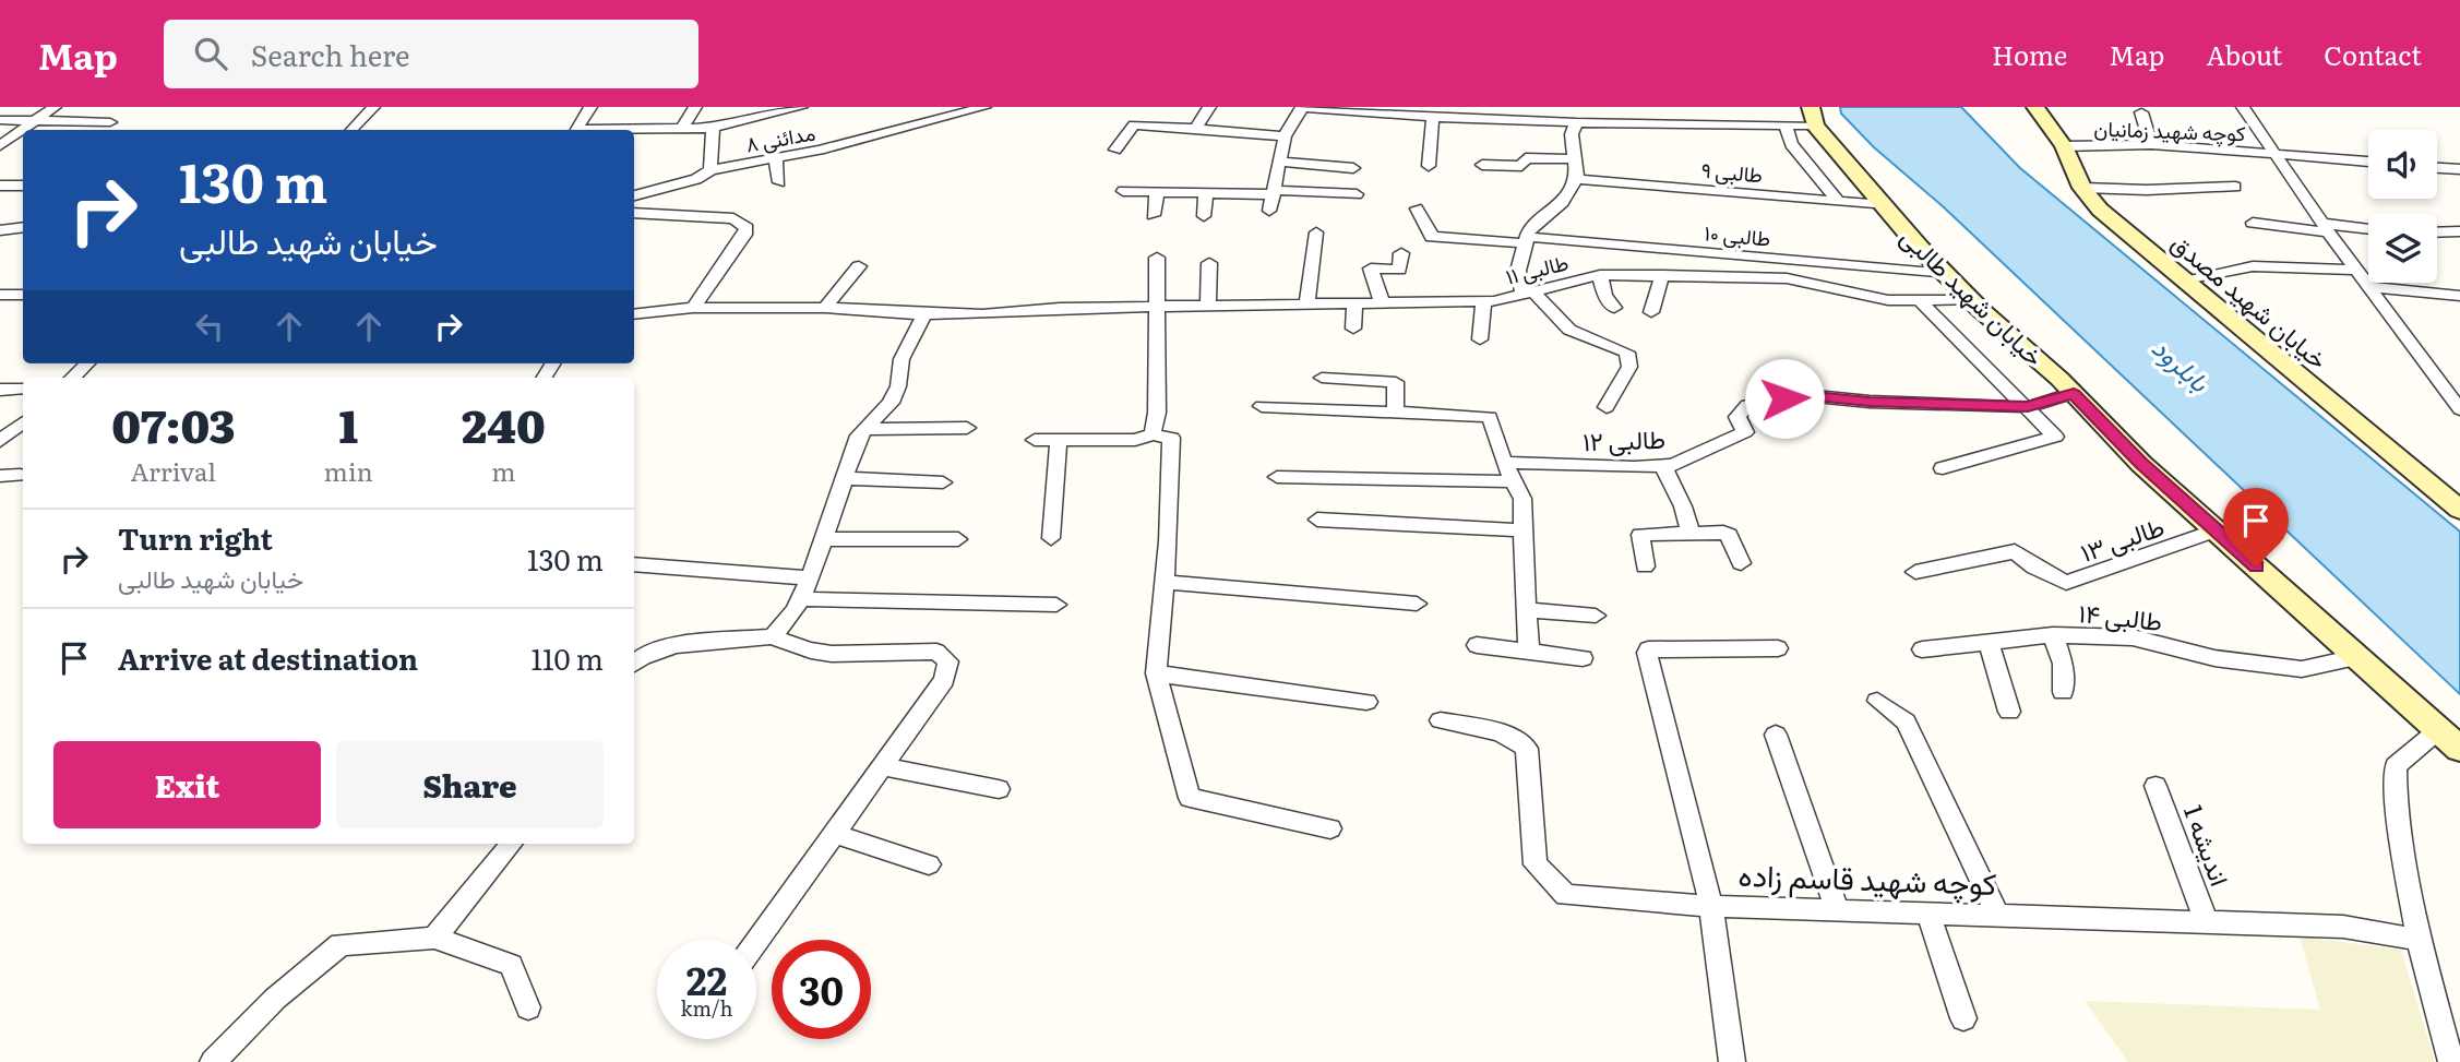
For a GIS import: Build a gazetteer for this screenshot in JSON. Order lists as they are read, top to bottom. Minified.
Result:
{"streets":{"street":["کوچه شهید زمانیان","مدائنی ۸","طالبی ۹","طالبی ۱۰","طالبی ۱۱","خیابان شهید طالبی","خیابان شهید مصدق","طالبی ۱۲","طالبی ۱۳","طالبی ۱۴","اندیشه 1","کوچه شهید قاسم زاده"]},"crossings":[["کوچه شهید زمانیان","خیابان شهید مصدق"],["طالبی ۹","خیابان شهید طالبی"],["طالبی ۱۰","خیابان شهید طالبی"],["طالبی ۱۱","خیابان شهید طالبی"],["خیابان شهید طالبی","طالبی ۱۲"],["خیابان شهید طالبی","طالبی ۱۳"],["خیابان شهید طالبی","طالبی ۱۴"],["اندیشه 1","کوچه شهید قاسم زاده"]],"water":["بابلرود"],"page":{"header":"Map","search":"Search here","nav":["Home","Map","About","Contact"],"turn":["130 m","خیابان شهید طالبی"],"eta":["07:03","Arrival","1","min","240","m"],"list":[{"name":"Turn right","note":"خیابان شهید طالبی","value":"130 m"},{"name":"Arrive at destination","value":"110 m"}],"buttons":["Exit","Share"],"speed":"22 km/h","limit":"30"}}
